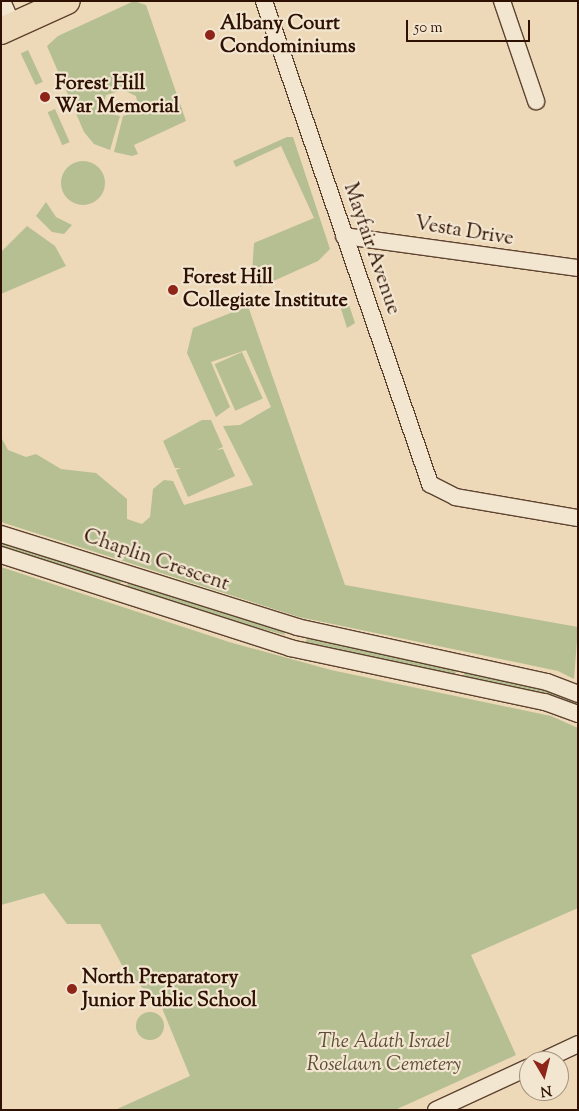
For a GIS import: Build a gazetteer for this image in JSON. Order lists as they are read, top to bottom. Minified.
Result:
{"streets":{"street":["Vesta Drive","Mayfair Avenue","Chaplin Crescent"]},"crossings":[["Vesta Drive","Mayfair Avenue"]],"parks":["The Adath Israel Roselawn Cemetery"],"places":["Albany Court Condominiums","Forest Hill War Memorial","Forest Hill Collegiate Institute","North Preparatory Junior Public School"],"scale_bar":"50 m","north":"bottom"}
